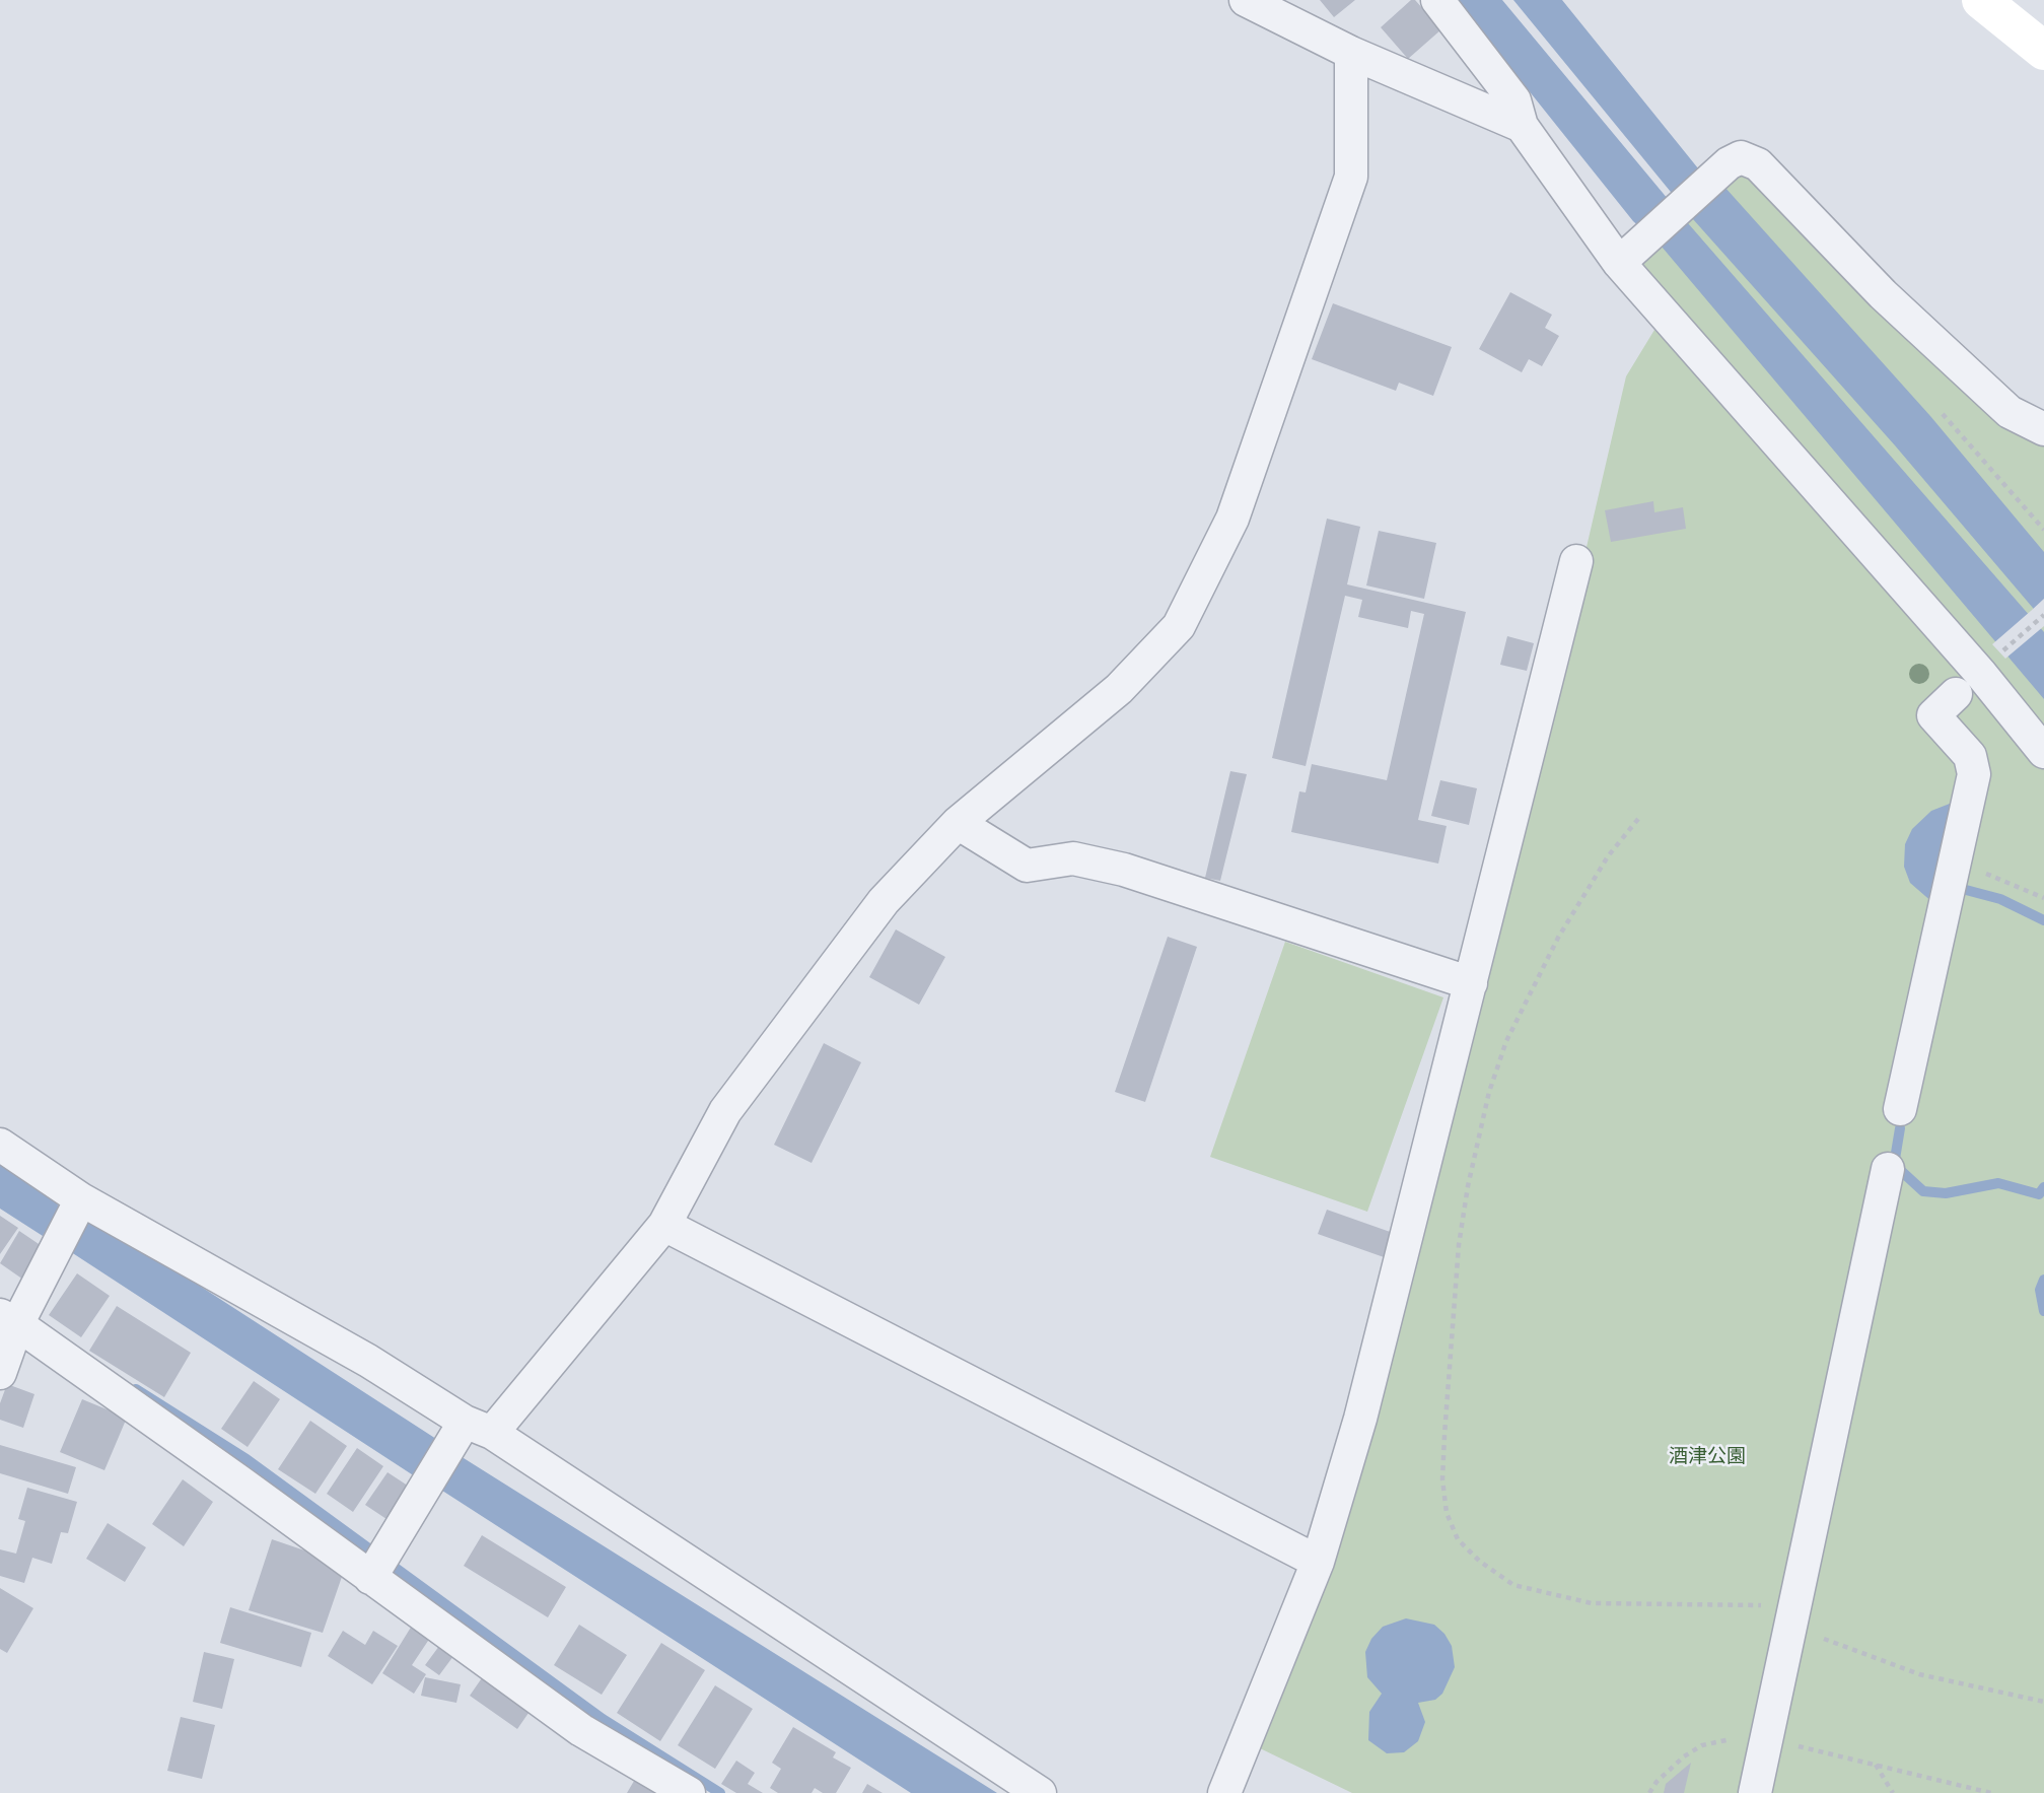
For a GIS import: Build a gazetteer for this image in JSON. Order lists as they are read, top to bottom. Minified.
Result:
{"parks":["酒津公園"]}
